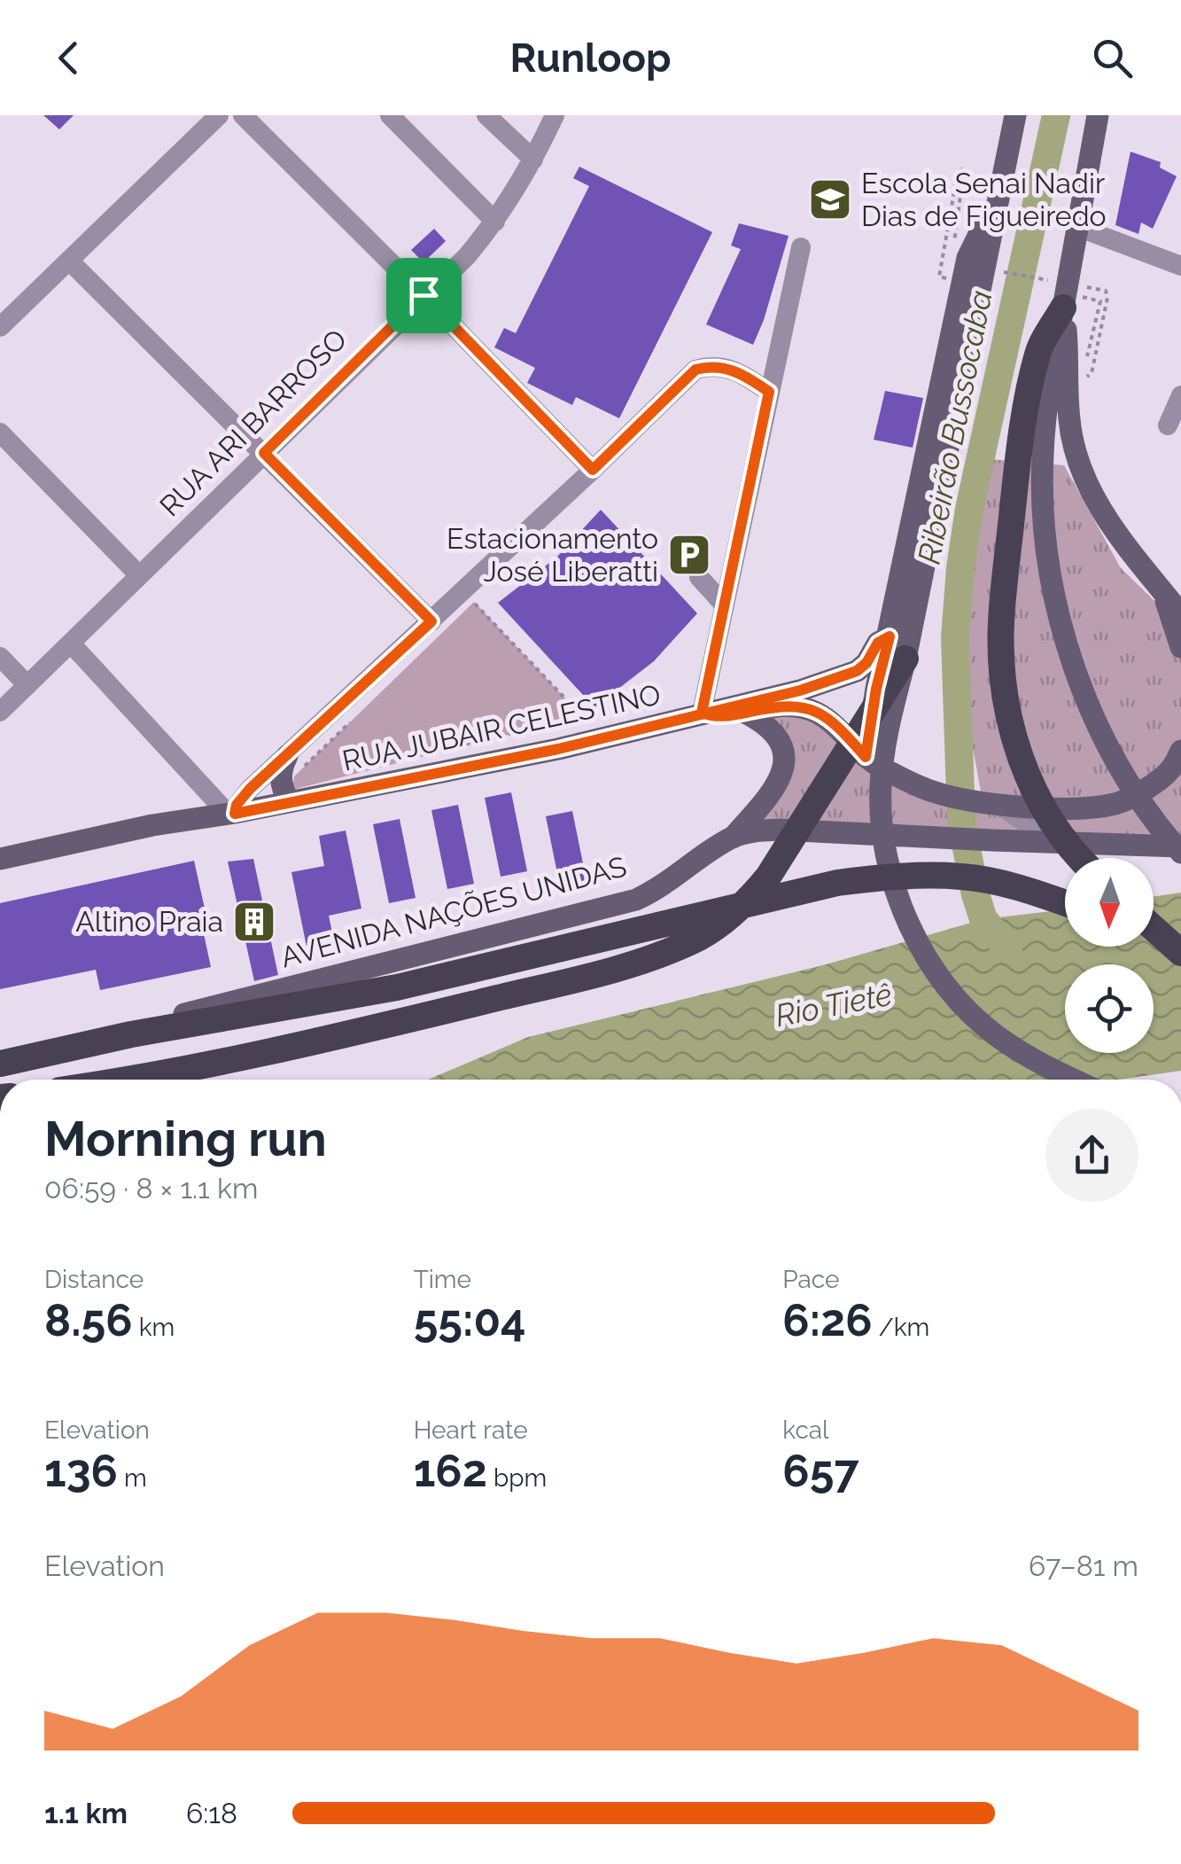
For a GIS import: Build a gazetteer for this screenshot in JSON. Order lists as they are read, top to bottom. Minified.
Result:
{"streets":{"highway":["AVENIDA NAÇÕES UNIDAS"],"main road":["RUA JUBAIR CELESTINO"],"street":["RUA ARI BARROSO"]},"water":["Ribeirão Bussocaba","Rio Tietê"],"places":{"school or university":["Escola Senai Nadir Dias de Figueiredo"],"parking":["Estacionamento José Liberatti"],"building":["Altino Praia"]},"north":"bottom","page":{"header":"Runloop","heading":["Morning run","06:59 · 8 × 1.1 km"],"stats":[["Distance","8.56 km"],["Time","55:04"],["Pace","6:26 /km"],["Elevation","136 m"],["Heart rate","162 bpm"],["kcal","657"]],"chart":["Elevation","67–81 m"],"list":[{"name":"1.1 km","note":"6:18"}]}}
